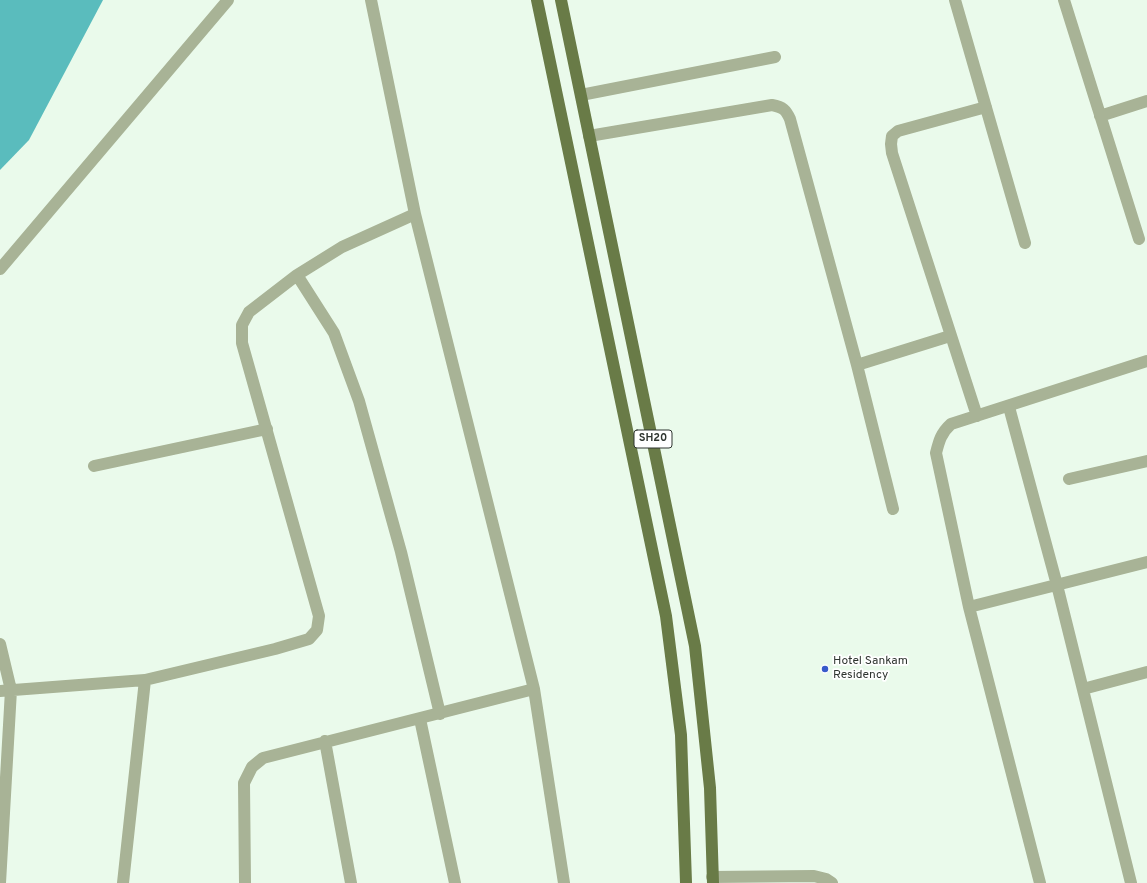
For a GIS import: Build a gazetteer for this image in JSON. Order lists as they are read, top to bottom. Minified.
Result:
{"streets":{"main road":["SH20"]},"places":["Hotel Sankam Residency"]}
